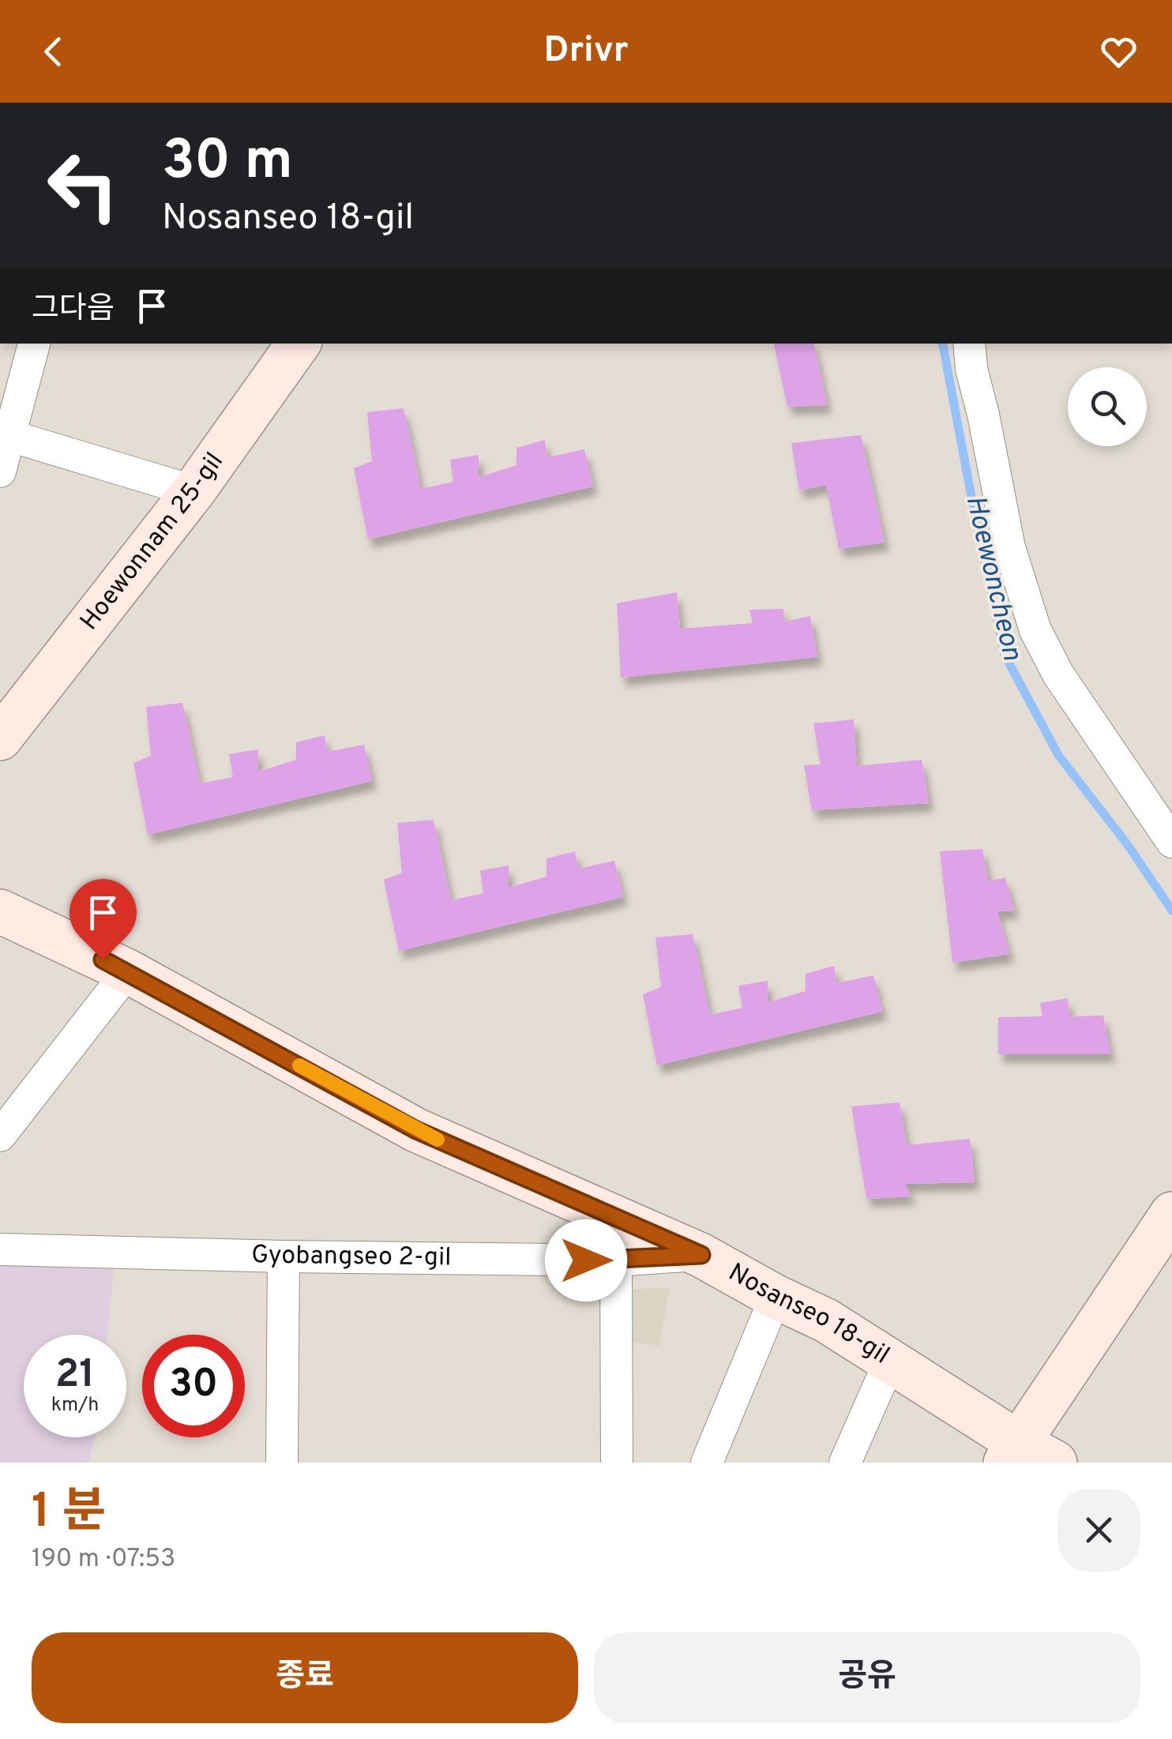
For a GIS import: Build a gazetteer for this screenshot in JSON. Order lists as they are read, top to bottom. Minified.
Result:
{"streets":{"main road":["Hoewonnam 25-gil","Nosanseo 18-gil"],"street":["Gyobangseo 2-gil"]},"crossings":[["Gyobangseo 2-gil","Nosanseo 18-gil"]],"water":["Hoewoncheon"],"page":{"header":"Drivr","turn":["30 m","Nosanseo 18-gil"],"then":"그다음","speed":"21 km/h","limit":"30","heading":["1 분","190 m · 07:53"],"buttons":["종료","공유"]}}
